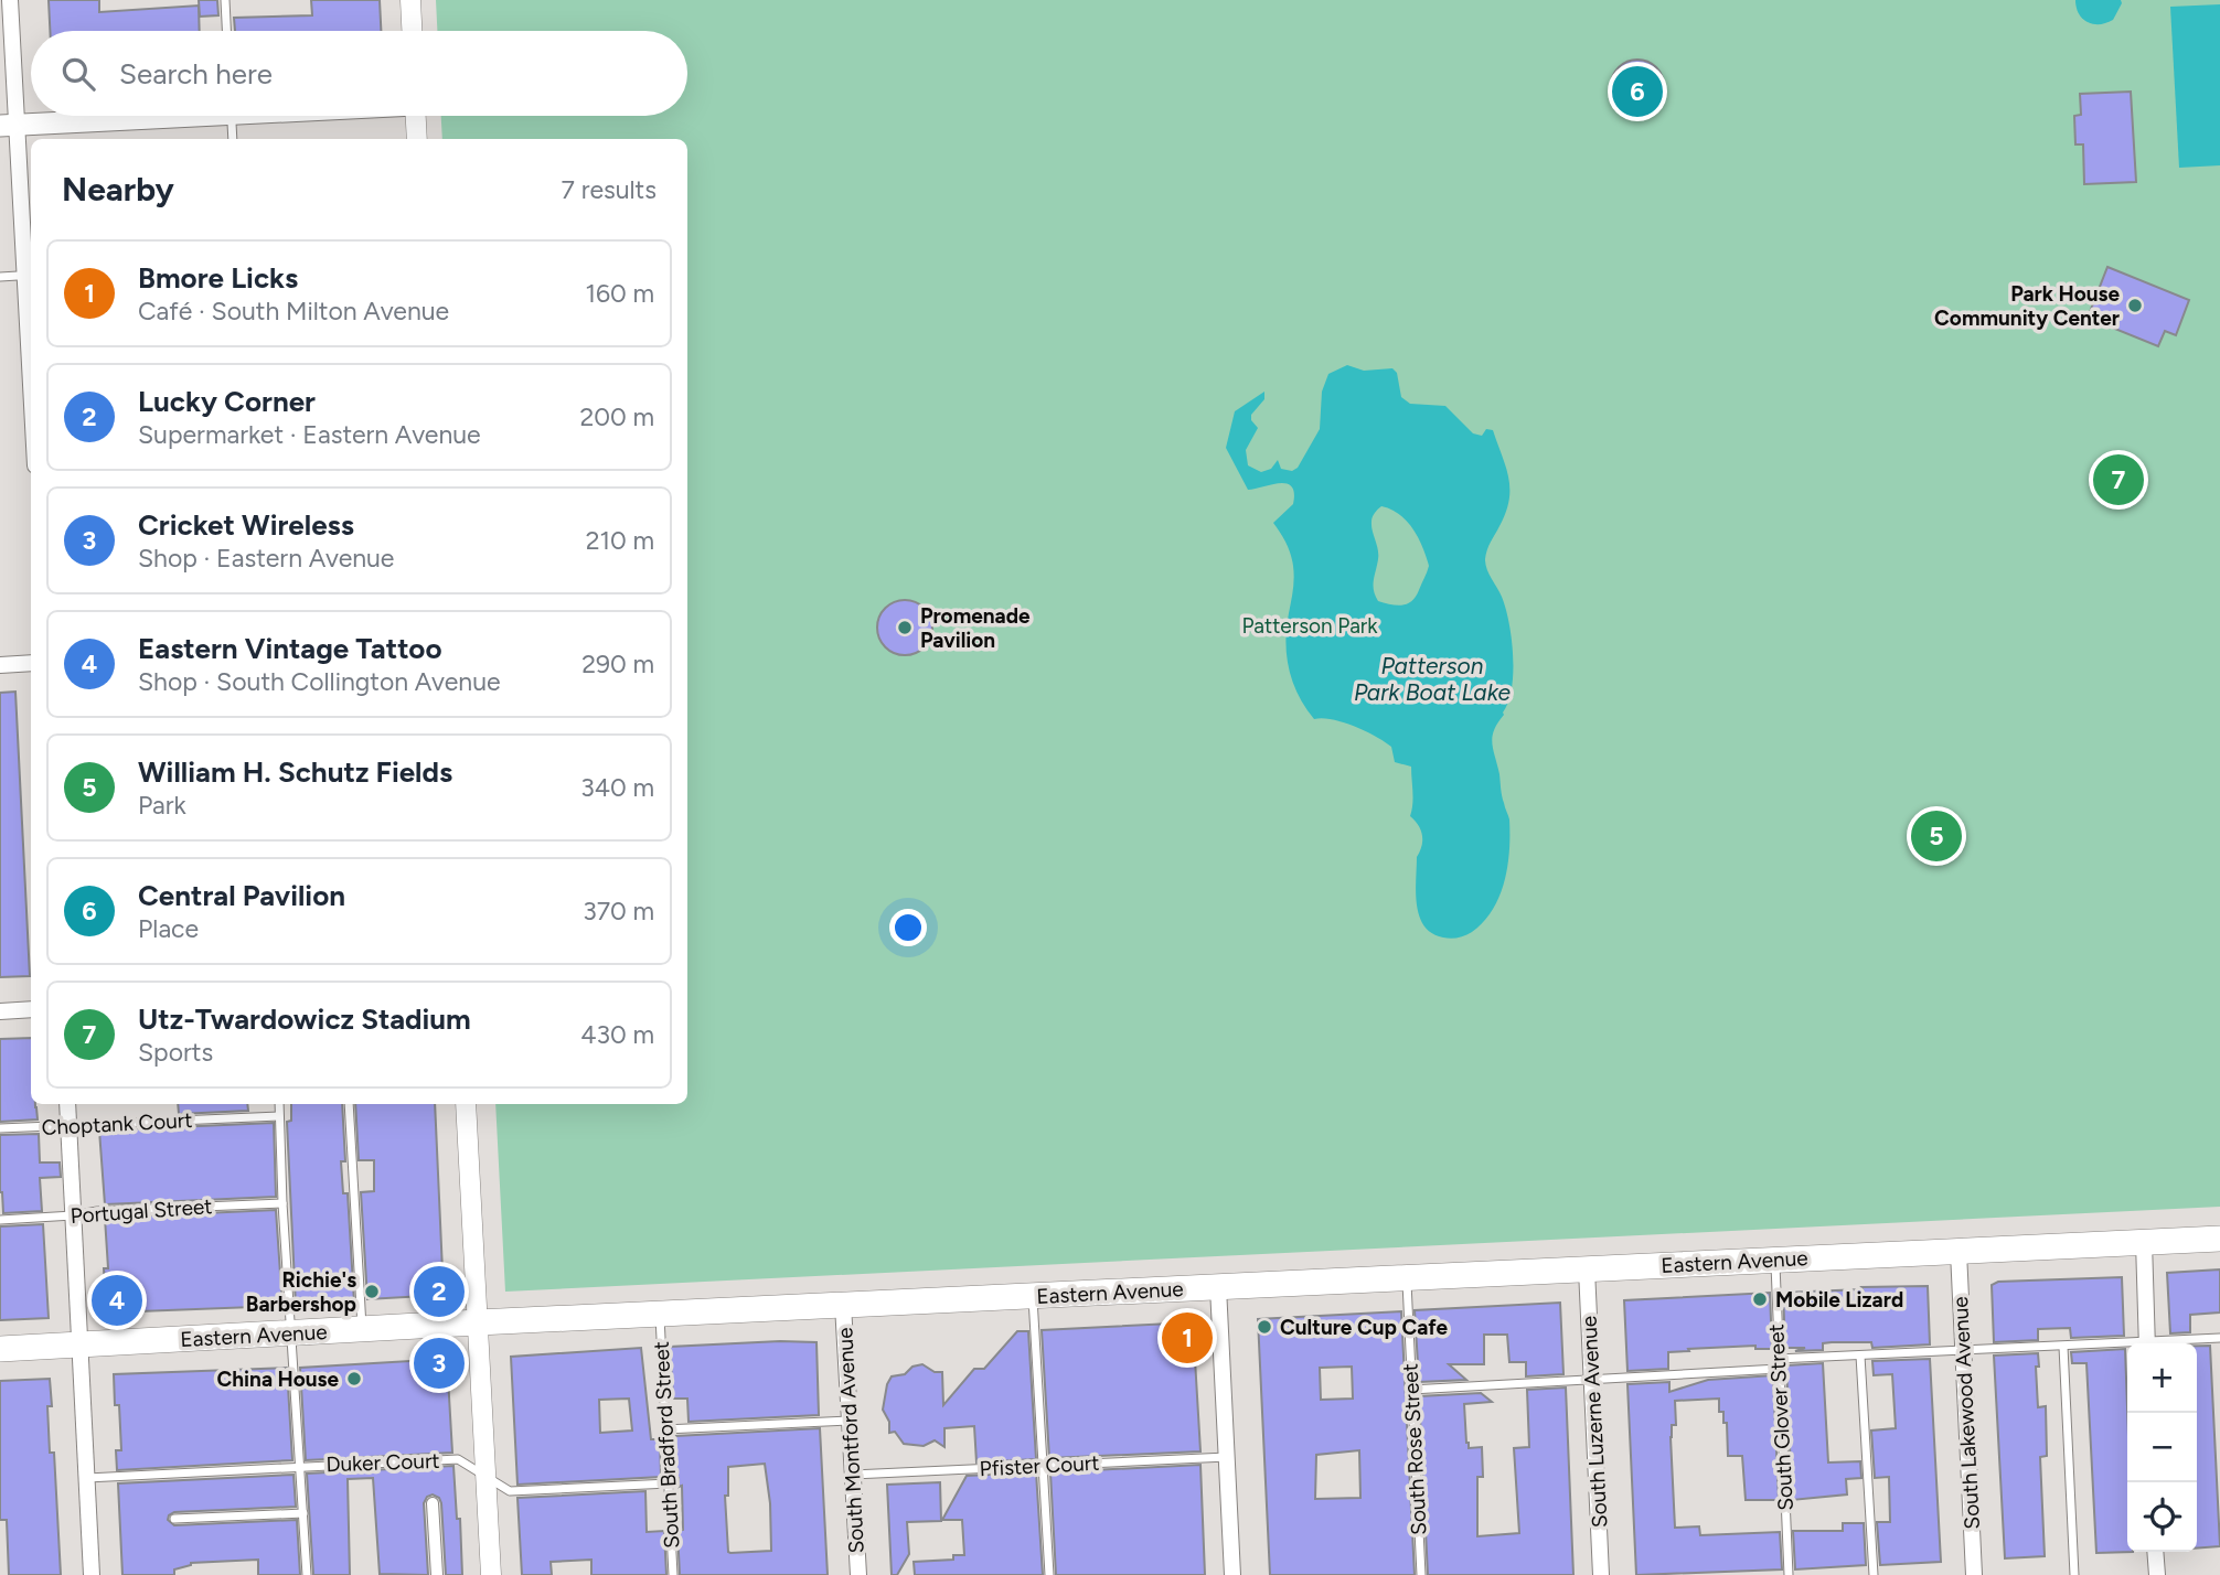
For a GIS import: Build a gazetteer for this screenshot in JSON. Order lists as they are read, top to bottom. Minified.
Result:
{"streets":{"main road":["Eastern Avenue"],"street":["South Lakewood Avenue","South Luzerne Avenue","South Montford Avenue"],"lane":["Choptank Court","Portugal Street","South Glover Street","South Bradford Street","South Rose Street","Duker Court","Pfister Court"]},"crossings":[["Eastern Avenue","South Lakewood Avenue"],["Eastern Avenue","South Glover Street"],["Eastern Avenue","South Luzerne Avenue"],["Eastern Avenue","South Montford Avenue"],["Eastern Avenue","South Bradford Street"],["Eastern Avenue","South Rose Street"],["South Montford Avenue","Pfister Court"],["South Bradford Street","Duker Court"]],"water":["Patterson Park Boat Lake"],"parks":["Patterson Park"],"places":["Park House Community Center","Promenade Pavilion","Richie's Barbershop","Mobile Lizard","Culture Cup Cafe","China House"],"page":{"search":"Search here","pins":["6","7","5","2","4","1","3"],"heading":["Nearby","7 results"],"list":[{"mark":"1","name":"Bmore Licks","note":"Café · South Milton Avenue","value":"160 m"},{"mark":"2","name":"Lucky Corner","note":"Supermarket · Eastern Avenue","value":"200 m"},{"mark":"3","name":"Cricket Wireless","note":"Shop · Eastern Avenue","value":"210 m"},{"mark":"4","name":"Eastern Vintage Tattoo","note":"Shop · South Collington Avenue","value":"290 m"},{"mark":"5","name":"William H. Schutz Fields","note":"Park","value":"340 m"},{"mark":"6","name":"Central Pavilion","note":"Place","value":"370 m"},{"mark":"7","name":"Utz-Twardowicz Stadium","note":"Sports","value":"430 m"}],"map_buttons":["+","−"]}}
